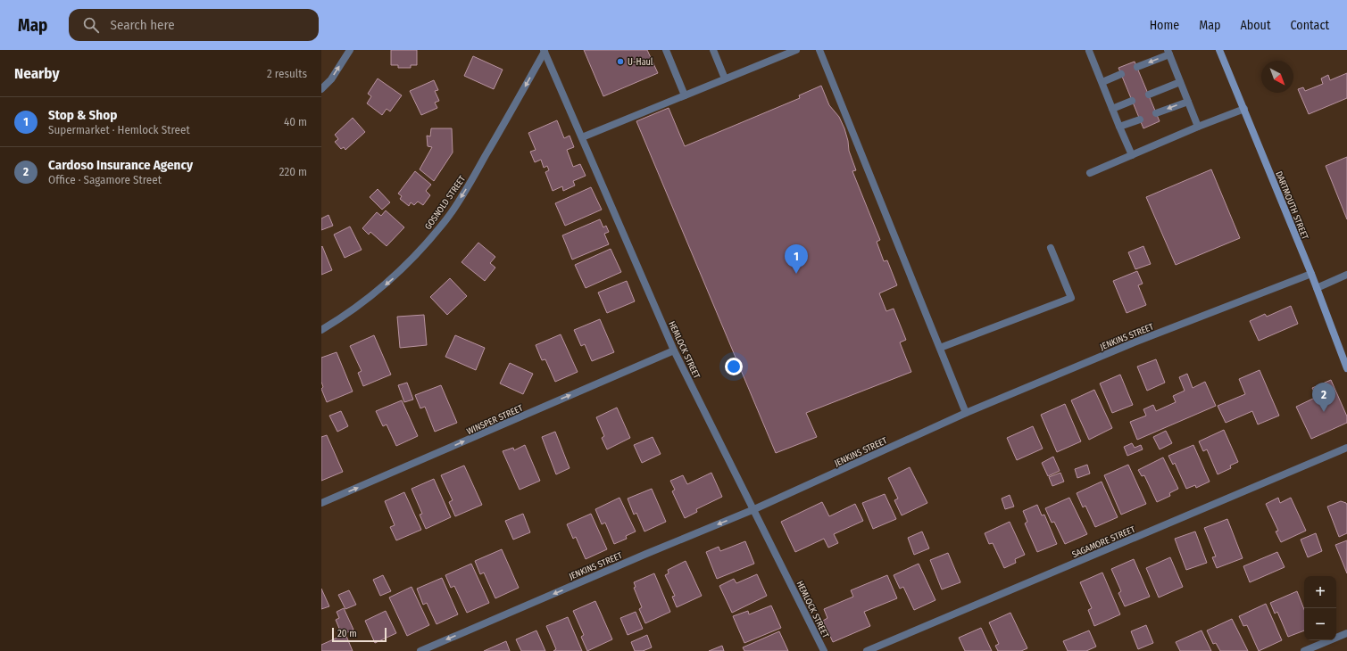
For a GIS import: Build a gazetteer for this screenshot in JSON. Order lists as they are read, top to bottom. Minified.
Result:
{"streets":{"main road":["DARTMOUTH STREET"],"street":["GOSNOLD STREET","JENKINS STREET","HEMLOCK STREET","WINSPER STREET","SAGAMORE STREET"]},"crossings":[["GOSNOLD STREET","HEMLOCK STREET"],["DARTMOUTH STREET","JENKINS STREET"],["JENKINS STREET","HEMLOCK STREET"],["HEMLOCK STREET","WINSPER STREET"]],"one_way":["GOSNOLD STREET","JENKINS STREET","WINSPER STREET"],"places":["U-Haul"],"scale_bar":"20 m","north":"bottom right","page":{"header":"Map","search":"Search here","nav":["Home","Map","About","Contact"],"heading":["Nearby","2 results"],"list":[{"mark":"1","name":"Stop & Shop","note":"Supermarket · Hemlock Street","value":"40 m"},{"mark":"2","name":"Cardoso Insurance Agency","note":"Office · Sagamore Street","value":"220 m"}],"pins":["1","2"],"map_buttons":["+","−"],"scale":"20 m"}}
